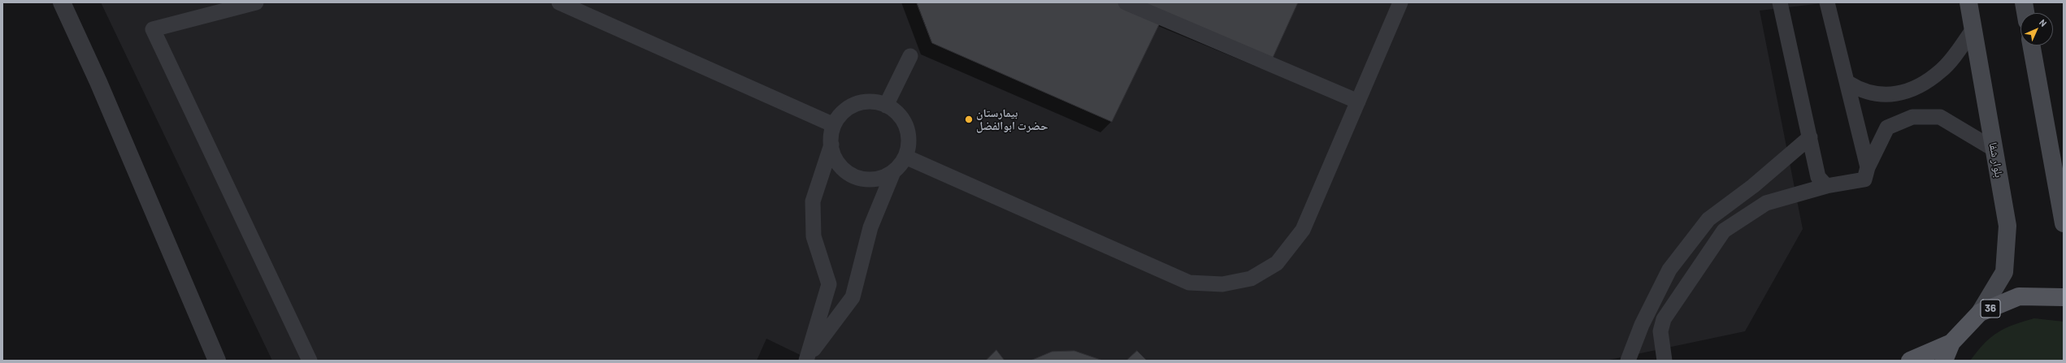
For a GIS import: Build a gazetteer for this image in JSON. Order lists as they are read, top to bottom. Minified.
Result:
{"streets":{"main road":["بلوار شفا","36"]},"crossings":[["بلوار شفا","36"]],"places":["بیمارستان حضرت ابوالفضل"],"north":"top right"}
